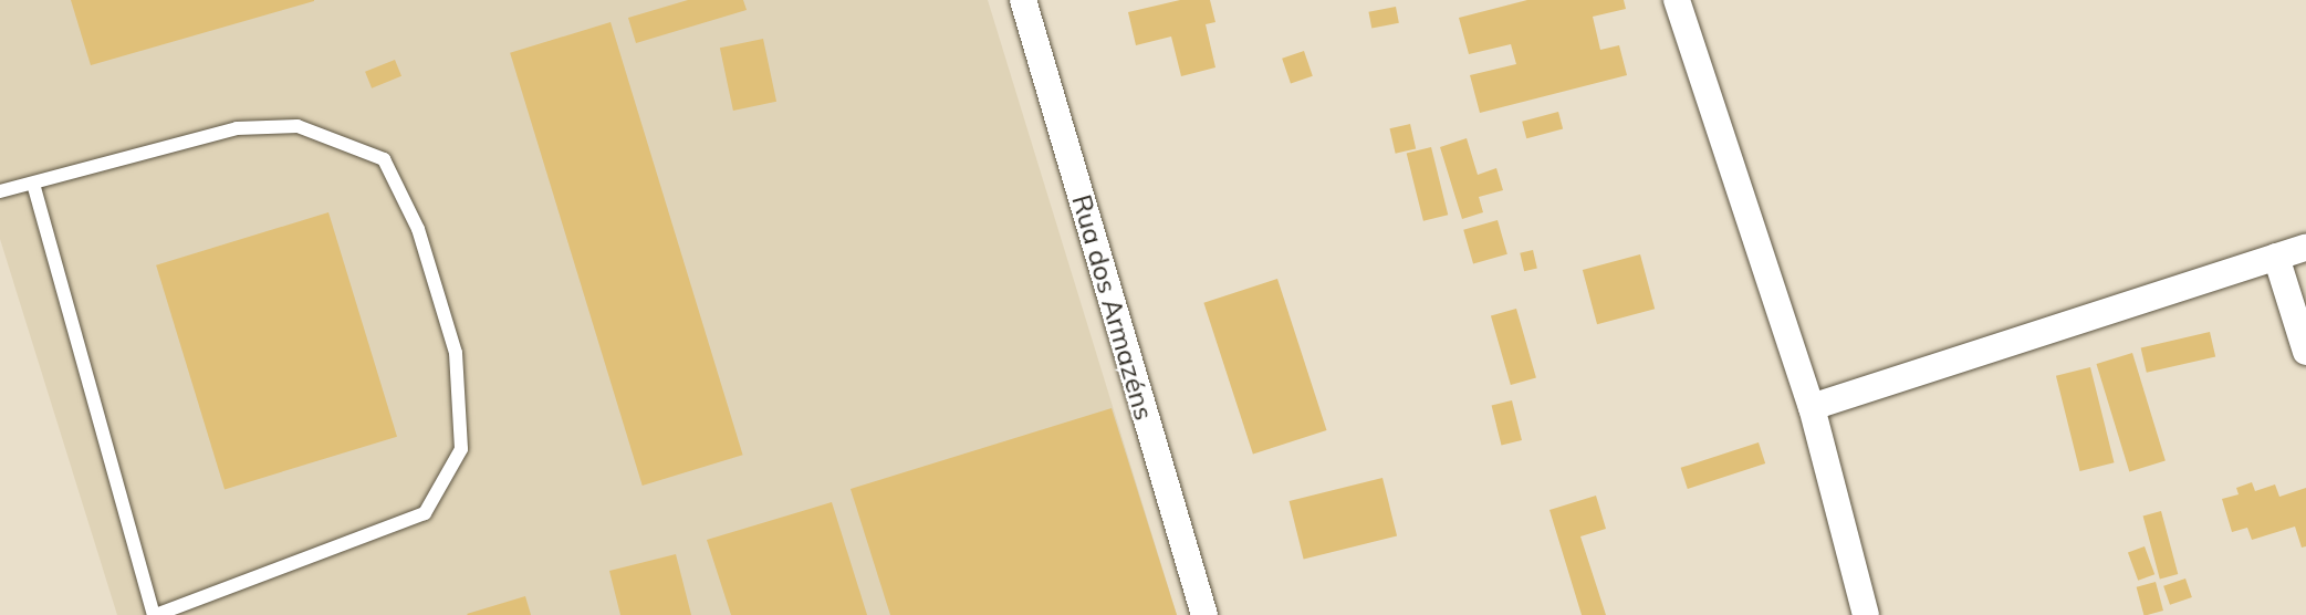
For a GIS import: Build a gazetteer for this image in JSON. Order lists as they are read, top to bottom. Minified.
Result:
{"streets":{"street":["Rua dos Armazéns"]}}
